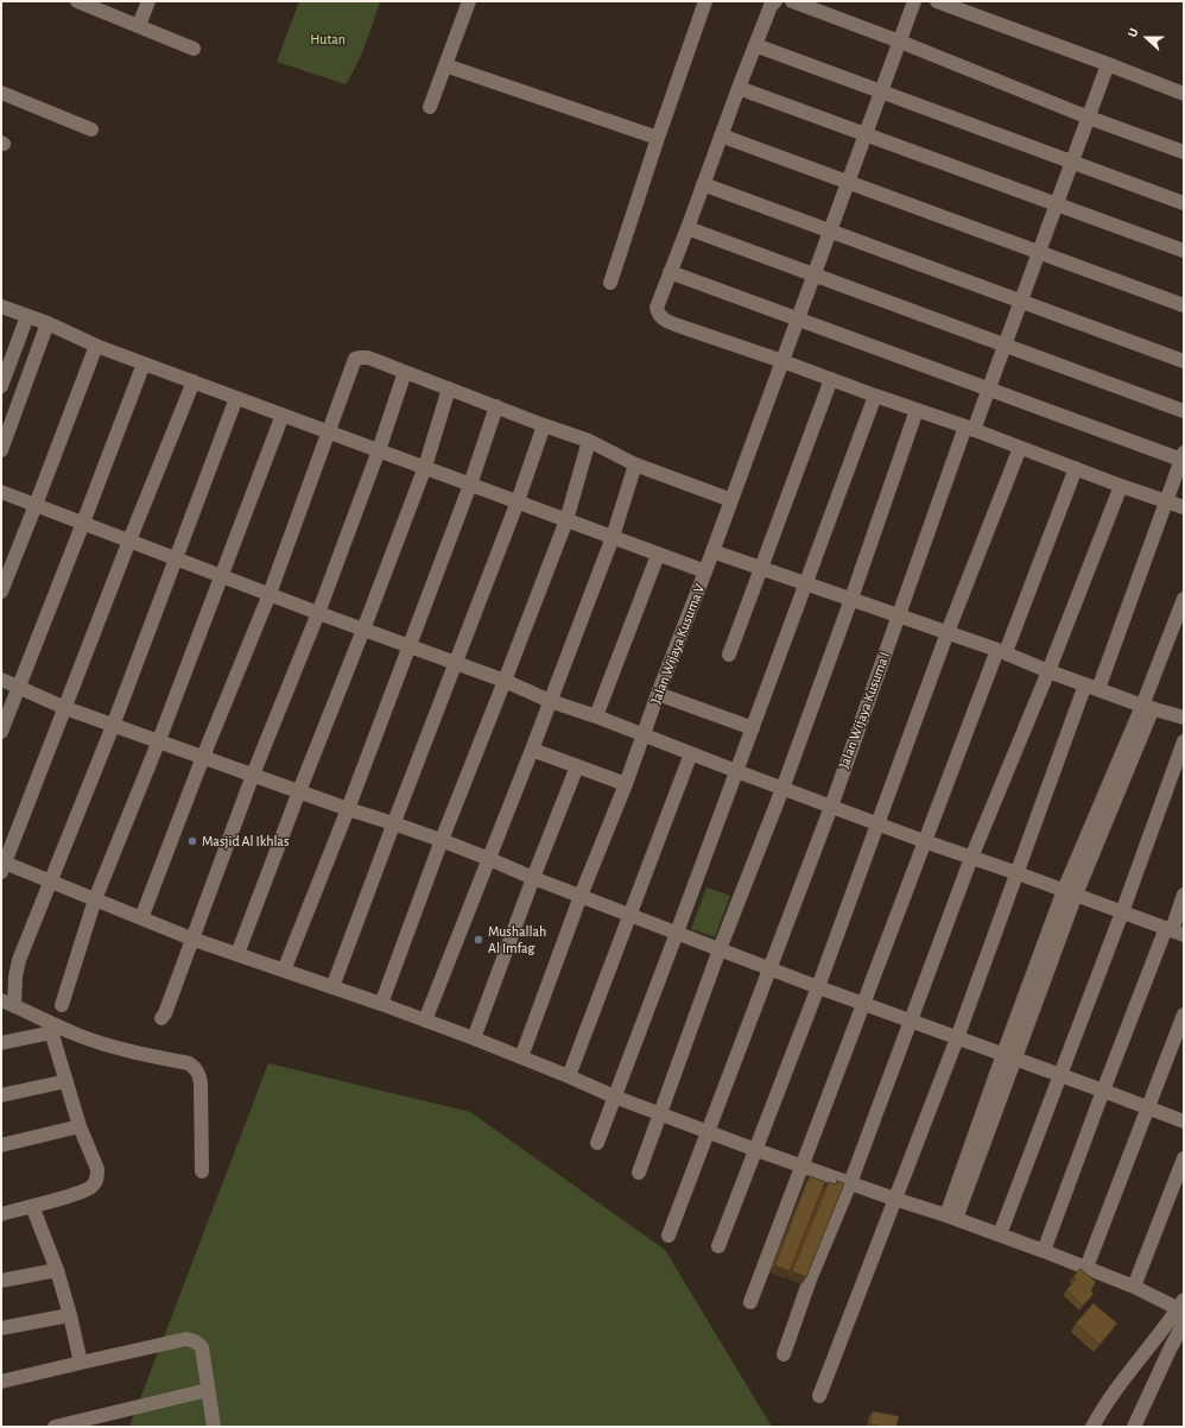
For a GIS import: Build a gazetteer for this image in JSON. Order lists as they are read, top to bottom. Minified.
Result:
{"streets":{"street":["Jalan Wijaya Kusuma V","Jalan Wijaya Kusuma I"]},"parks":["Hutan"],"places":["Masjid Al Ikhlas","Mushallah Al Imfag"],"north":"left"}
